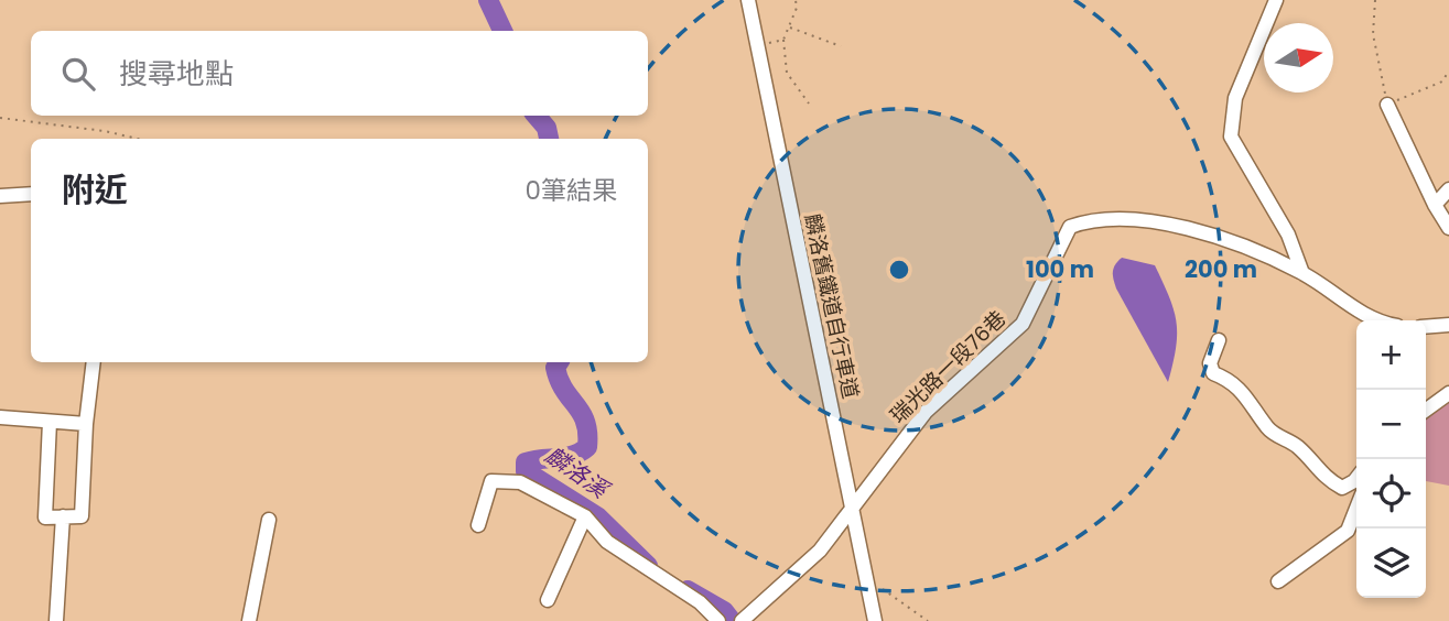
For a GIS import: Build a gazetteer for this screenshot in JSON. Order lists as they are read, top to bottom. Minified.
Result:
{"streets":{"street":["麟洛舊鐵道自行車道","瑞光路一段76巷"]},"crossings":[["麟洛舊鐵道自行車道","瑞光路一段76巷"]],"water":["麟洛溪"],"north":"right","page":{"search":"搜尋地點","heading":["附近","0筆結果"],"map_buttons":["+","−"]},"rings":["100 m","200 m"]}
